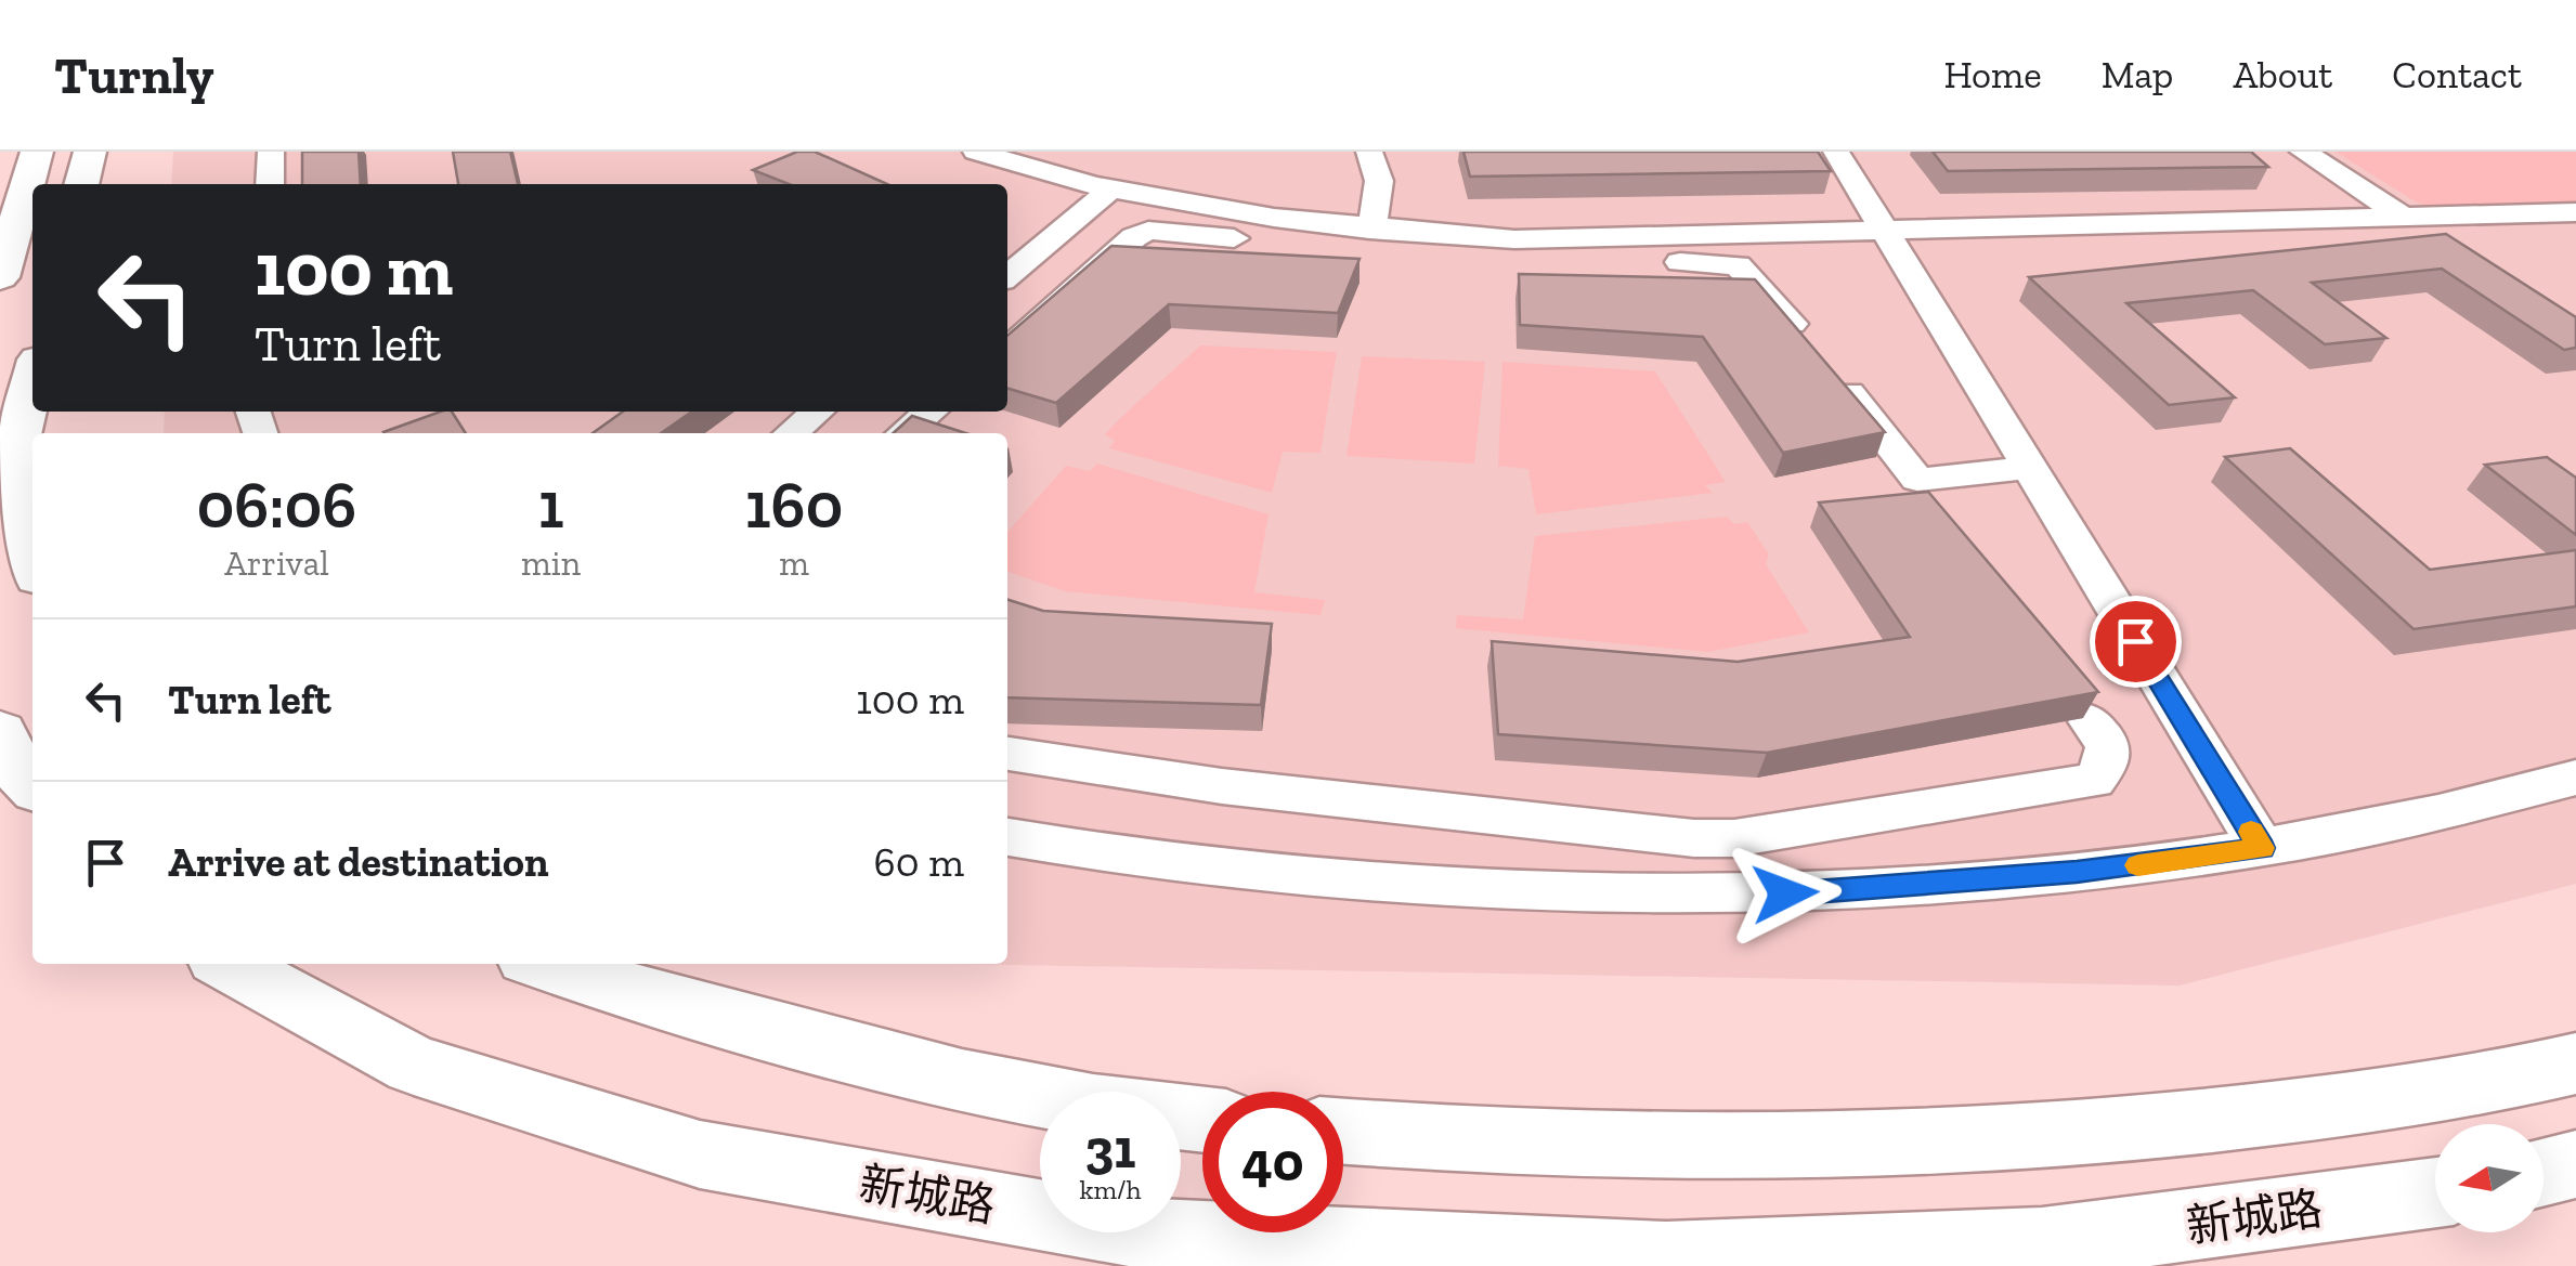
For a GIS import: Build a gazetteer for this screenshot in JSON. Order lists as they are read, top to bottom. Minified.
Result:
{"streets":{"main road":["新城路"]},"north":"left","page":{"header":"Turnly","nav":["Home","Map","About","Contact"],"turn":["100 m","Turn left"],"eta":["06:06","Arrival","1","min","160","m"],"list":[{"name":"Turn left","value":"100 m"},{"name":"Arrive at destination","value":"60 m"}],"speed":"31 km/h","limit":"40"}}
